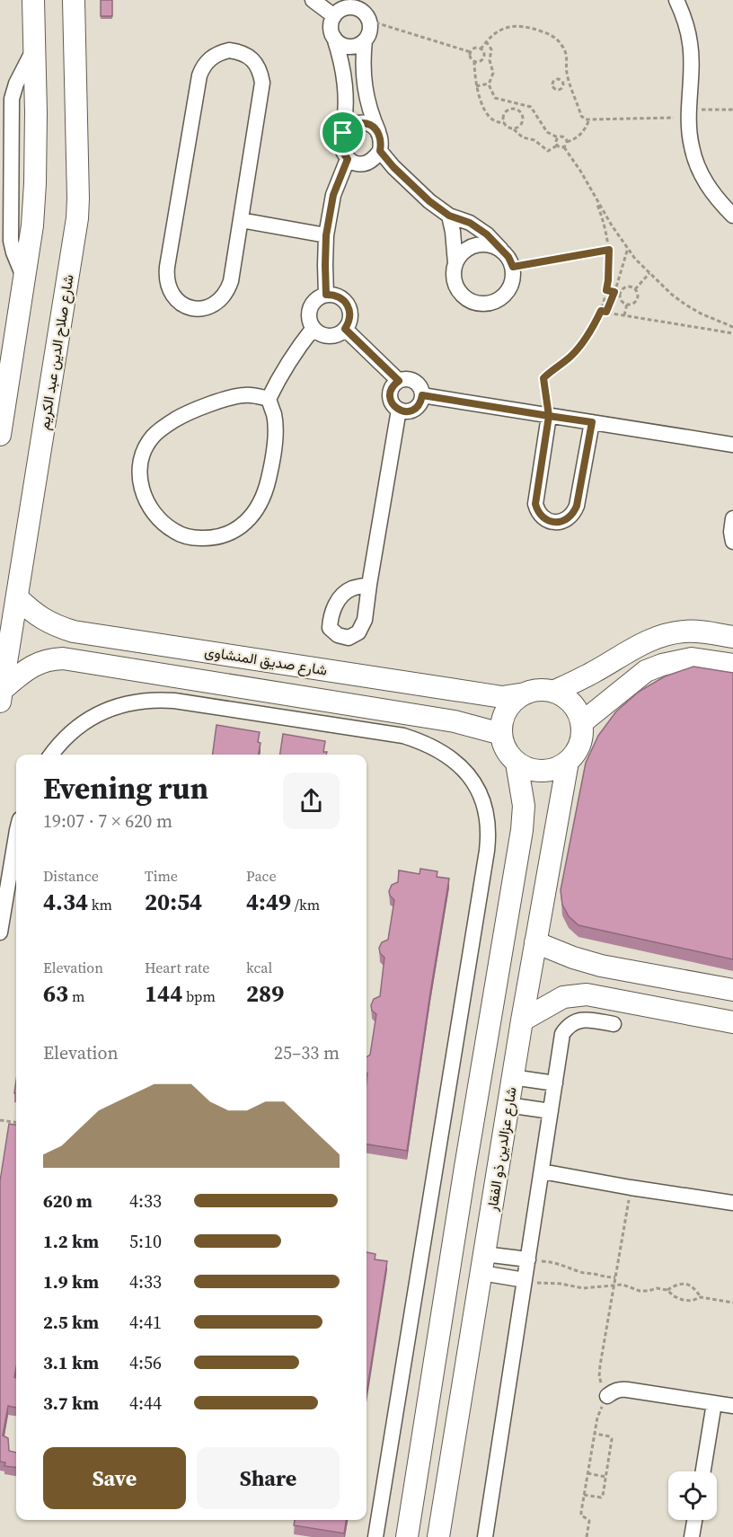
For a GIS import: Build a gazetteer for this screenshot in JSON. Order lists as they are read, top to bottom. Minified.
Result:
{"streets":{"street":["شارع صلاح الدين عبد الكريم","شارع صديق المنشاوى","شارع عزالدين ذو الفقار"]},"crossings":[["شارع صلاح الدين عبد الكريم","شارع صديق المنشاوى"],["شارع صديق المنشاوى","شارع عزالدين ذو الفقار"]],"page":{"heading":["Evening run","19:07 · 7 × 620 m"],"stats":[["Distance","4.34 km"],["Time","20:54"],["Pace","4:49 /km"],["Elevation","63 m"],["Heart rate","144 bpm"],["kcal","289"]],"chart":["Elevation","25–33 m"],"list":[{"name":"620 m","note":"4:33"},{"name":"1.2 km","note":"5:10"},{"name":"1.9 km","note":"4:33"},{"name":"2.5 km","note":"4:41"},{"name":"3.1 km","note":"4:56"},{"name":"3.7 km","note":"4:44"}],"buttons":["Save","Share"]}}
